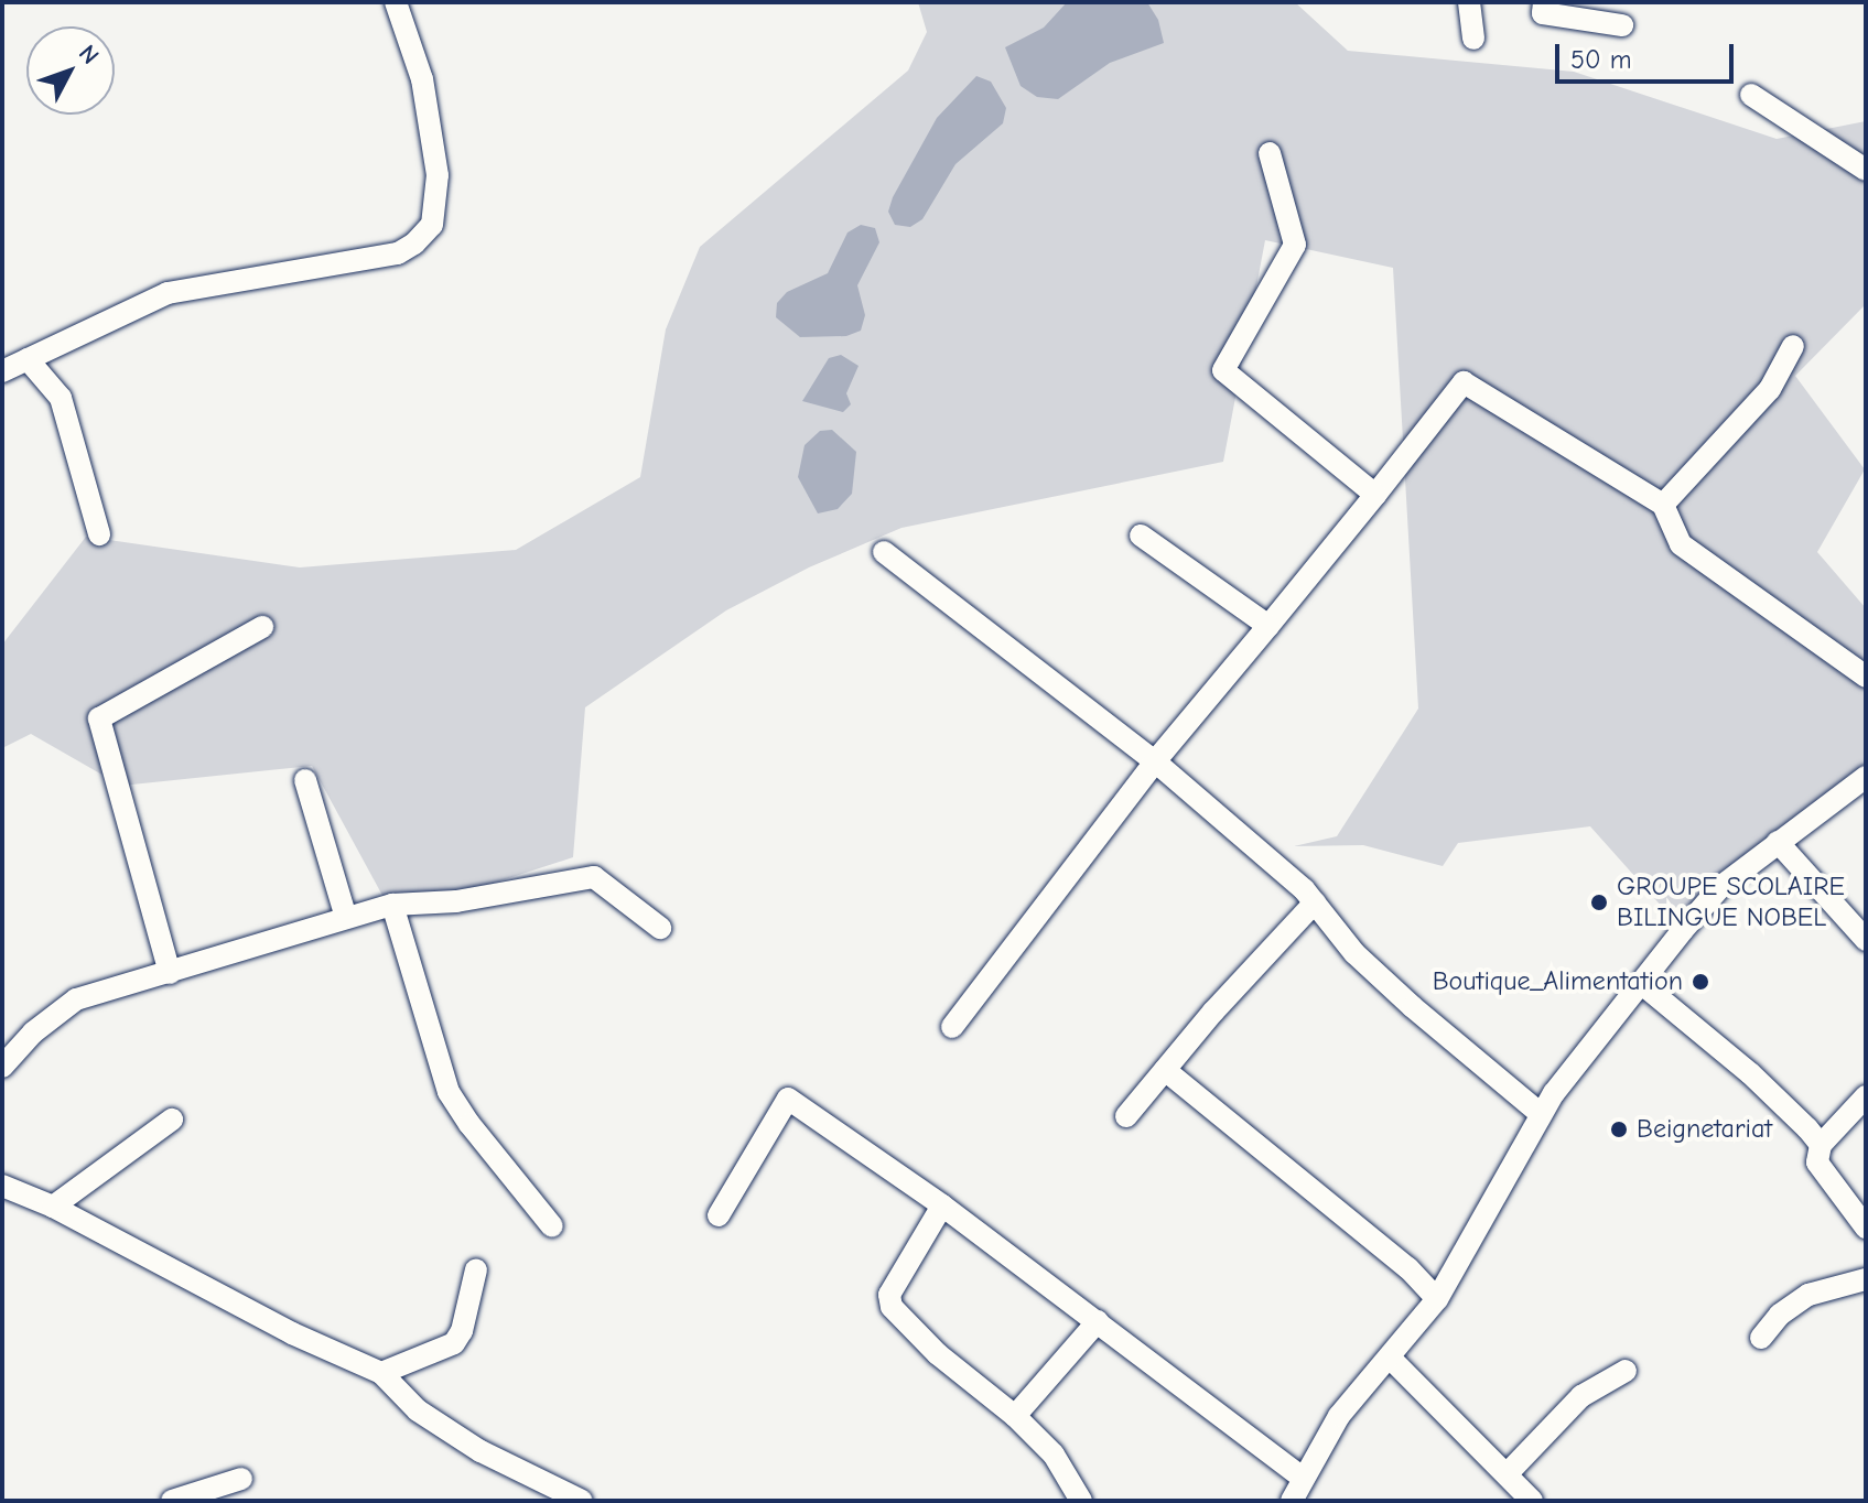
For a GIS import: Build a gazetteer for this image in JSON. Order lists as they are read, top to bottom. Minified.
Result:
{"places":["GROUPE SCOLAIRE BILINGUE NOBEL","Boutique_Alimentation","Beignetariat"],"scale_bar":"50 m","north":"top right"}
